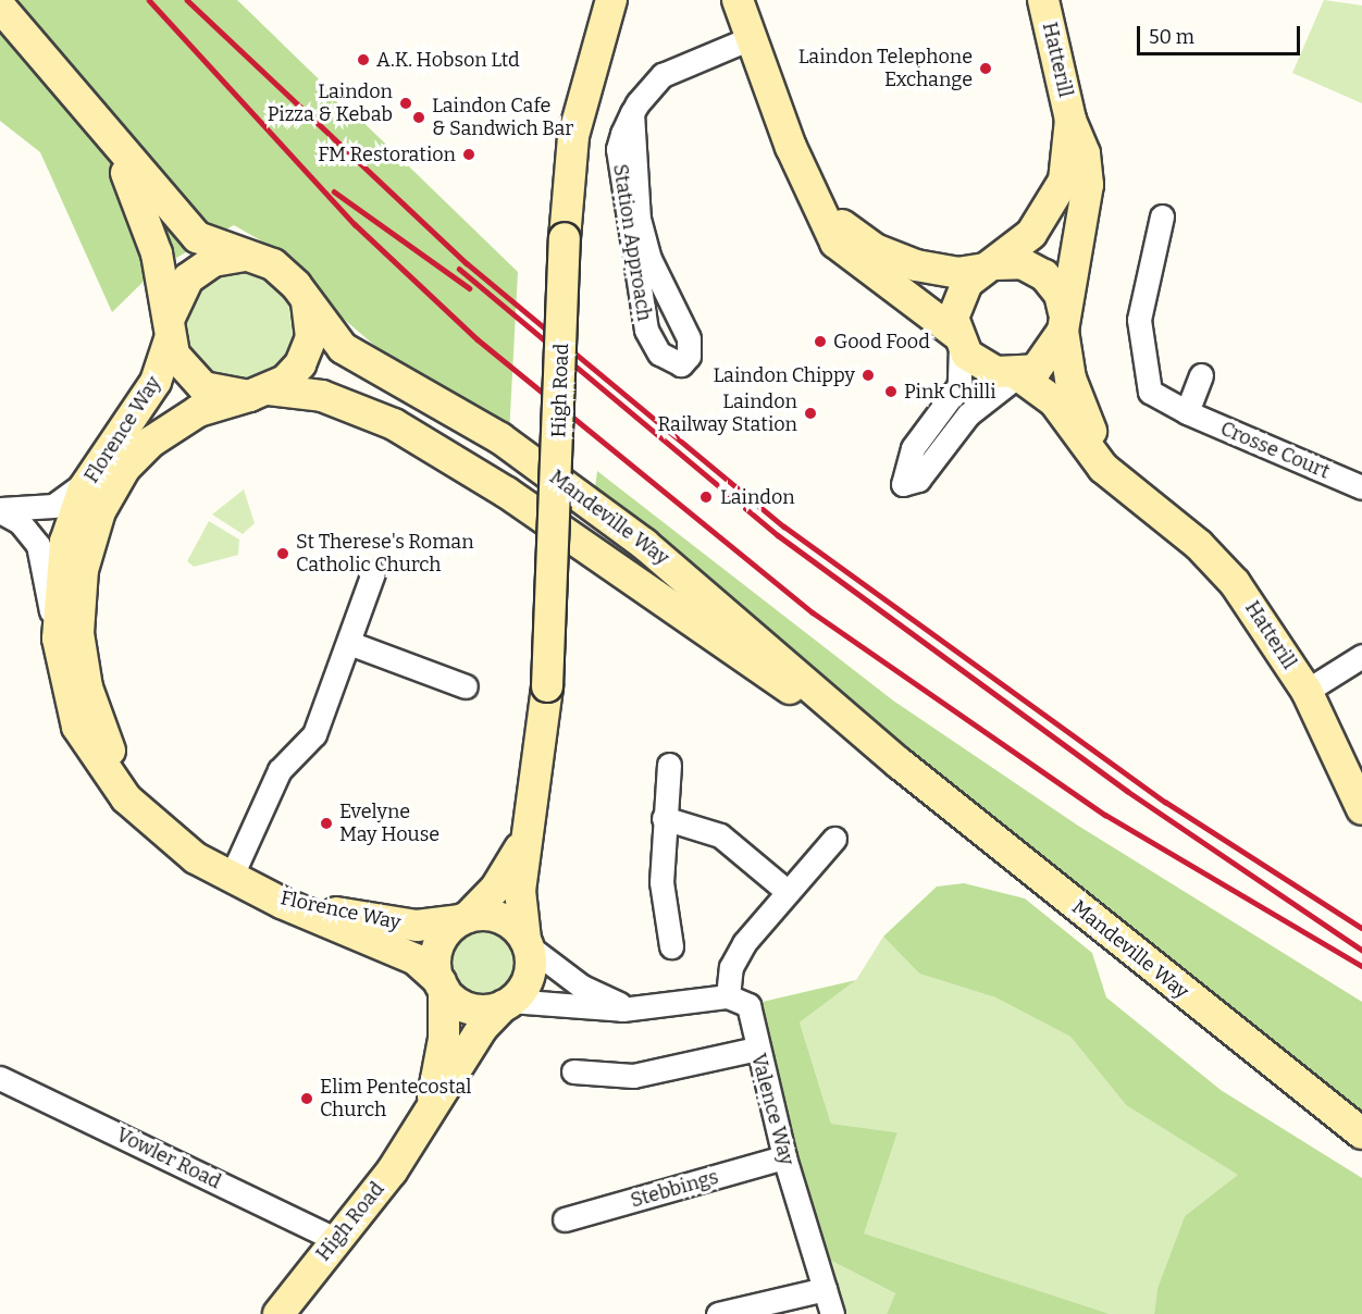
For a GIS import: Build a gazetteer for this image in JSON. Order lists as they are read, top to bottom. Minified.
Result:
{"streets":{"street":["Hatterill","Station Approach","High Road","Florence Way","Crosse Court","Mandeville Way","Valence Way","Vowler Road","Stebbings"]},"crossings":[["High Road","Florence Way"],["High Road","Vowler Road"],["Florence Way","Mandeville Way"],["Valence Way","Stebbings"]],"places":["A.K. Hobson Ltd","Laindon Telephone Exchange","Laindon Pizza & Kebab","Laindon Cafe & Sandwich Bar","FM Restoration","Good Food","Laindon Chippy","Pink Chilli","Laindon Railway Station","Laindon","St Therese's Roman Catholic Church","Evelyne May House","Elim Pentecostal Church"],"scale_bar":"50 m"}
